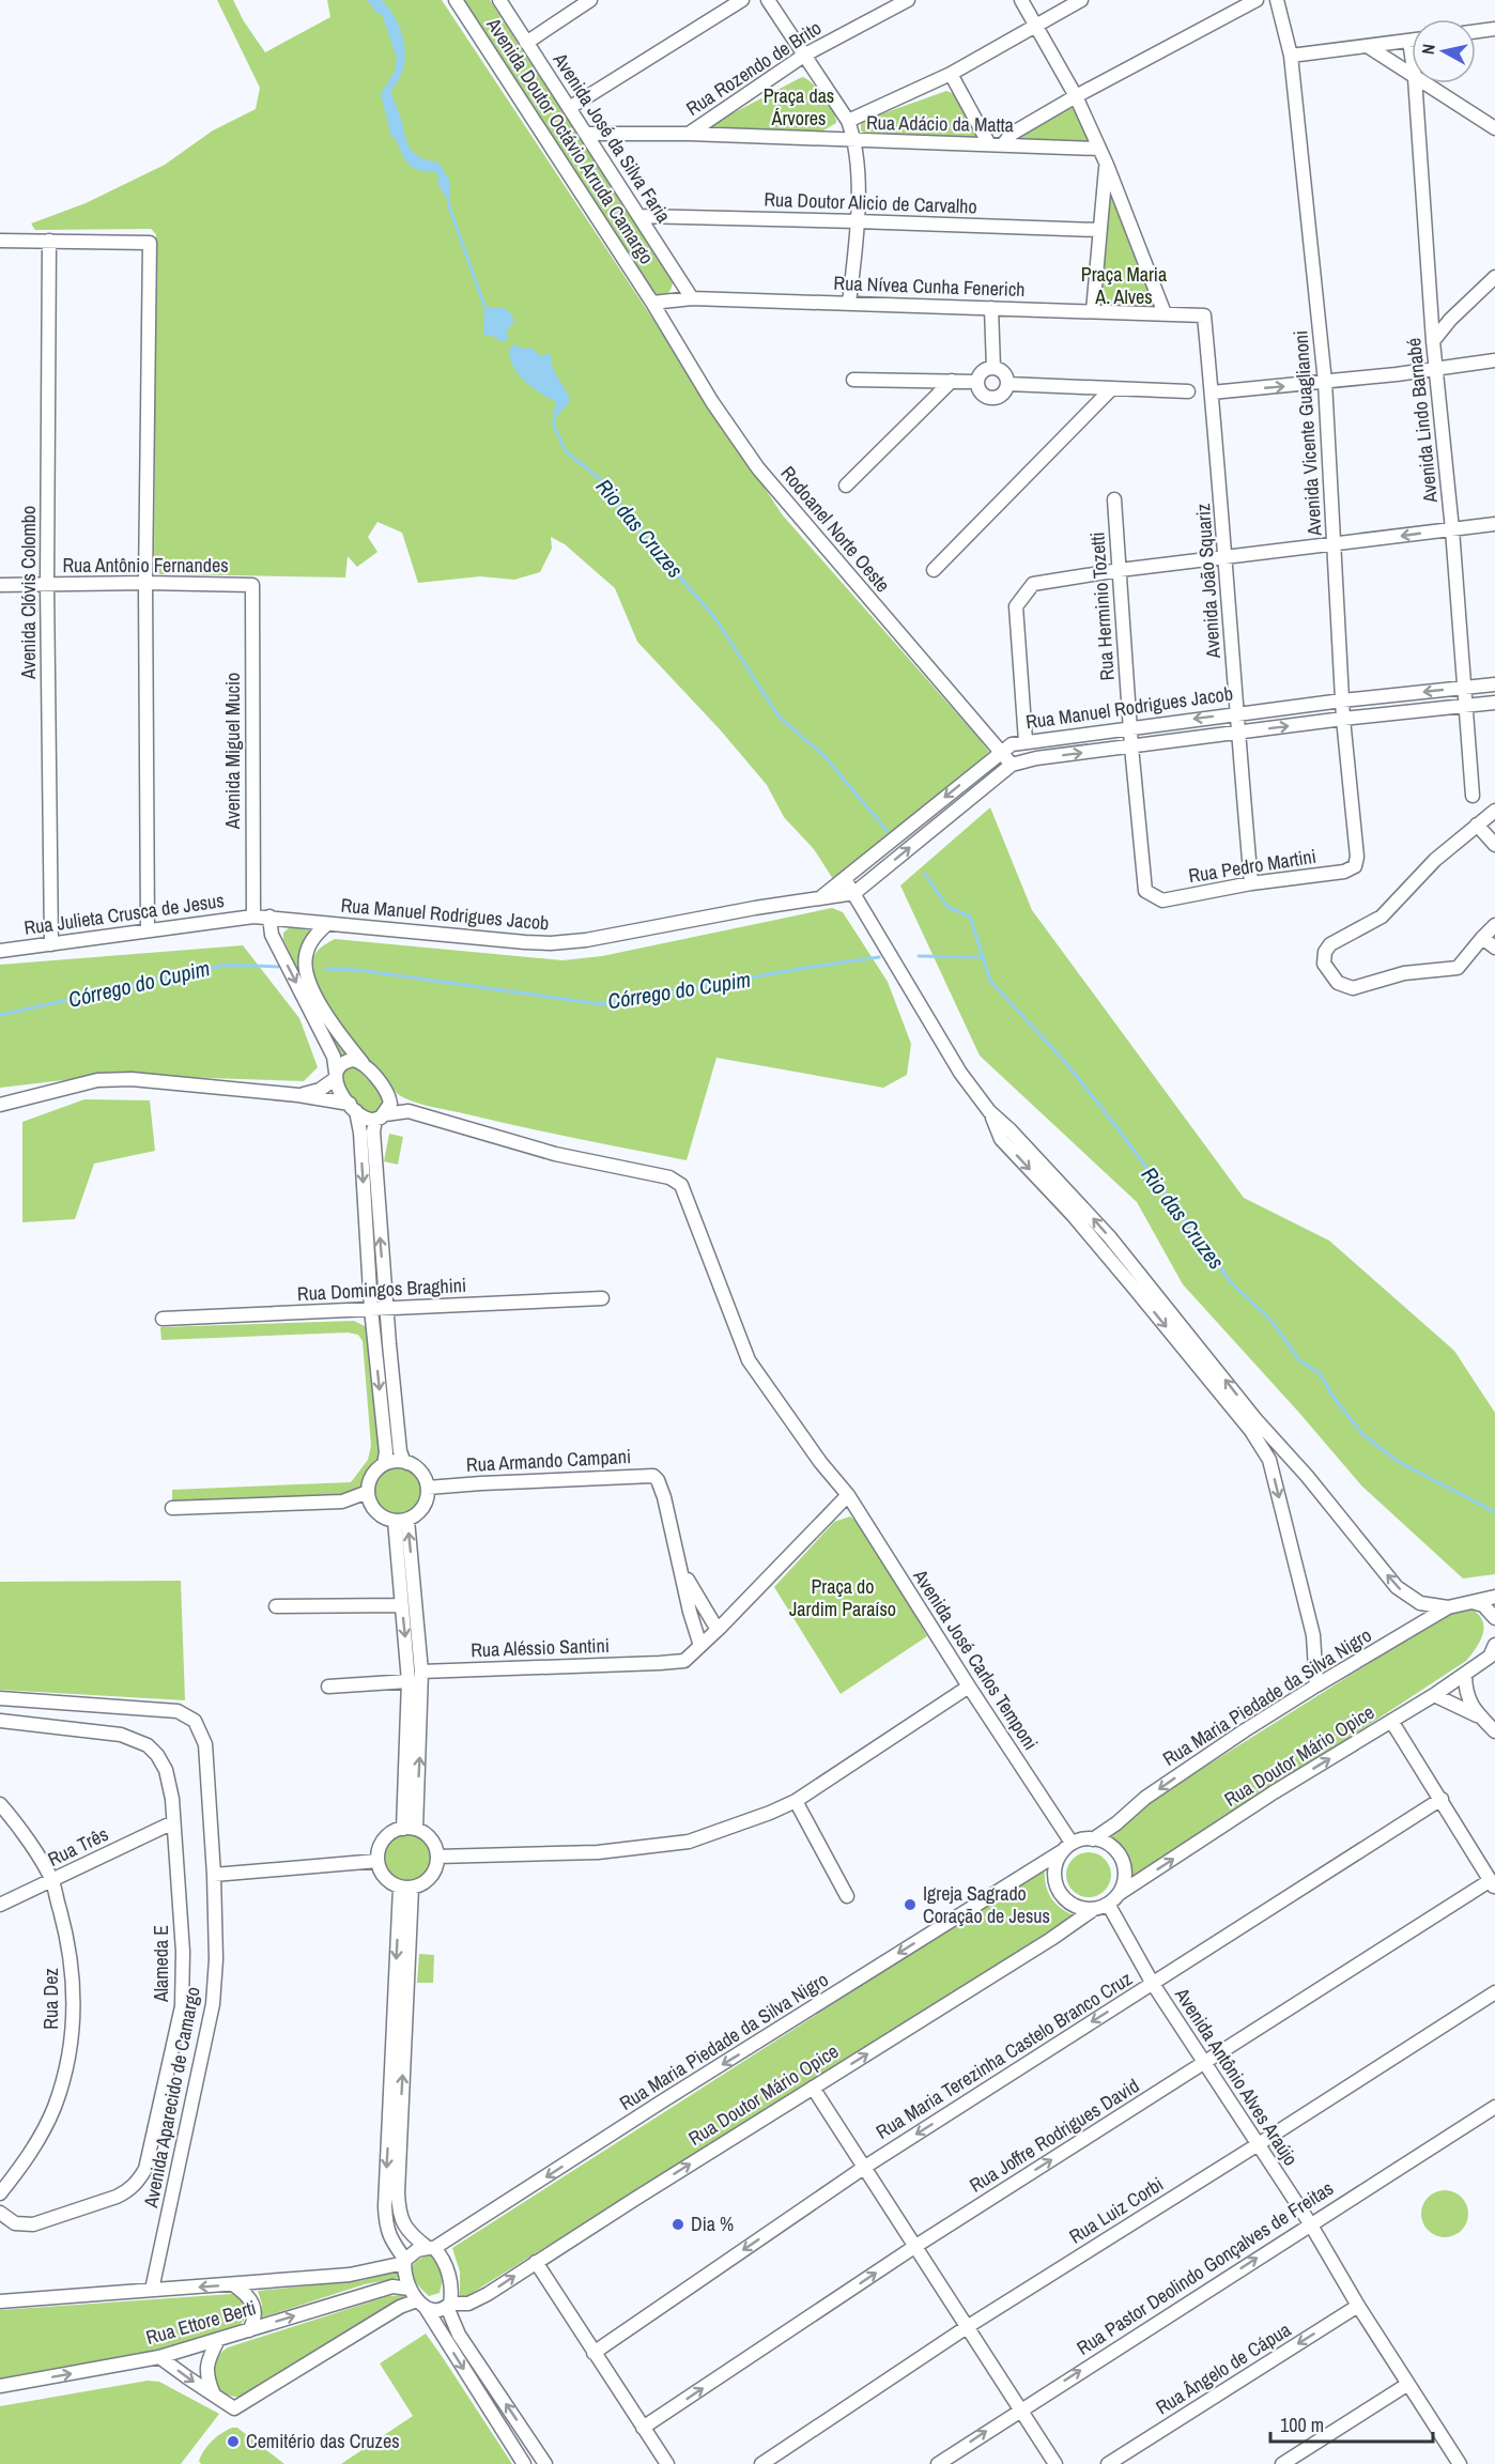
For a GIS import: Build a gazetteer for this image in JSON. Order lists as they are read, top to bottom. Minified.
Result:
{"streets":{"street":["Rua Rozendo de Brito","Rua Adácio da Matta","Avenida José da Silva Faria","Avenida Doutor Octávio Arruda Camargo","Rua Doutor Alicio de Carvalho","Rua Nívea Cunha Fenerich","Avenida Lindo Barnabé","Avenida Vicente Guaglianoni","Rodoanel Norte Oeste","Rua Antônio Fernandes","Avenida João Squariz","Avenida Clóvis Colombo","Rua Herminio Tozetti","Rua Manuel Rodrigues Jacob","Avenida Miguel Mucio","Rua Pedro Martini","Rua Julieta Crusca de Jesus","Rua Domingos Braghini","Rua Armando Campani","Rua Aléssio Santini","Avenida José Carlos Temponi","Rua Maria Piedade da Silva Nigro","Rua Doutor Mário Opice","Rua Três","Alameda E","Rua Dez","Rua Maria Terezinha Castelo Branco Cruz","Avenida Antônio Alves Araújo","Avenida Aparecido de Camargo","Rua Joffre Rodrigues David","Rua Luiz Corbi","Rua Pastor Deolindo Gonçalves de Freitas","Rua Ettore Berti","Rua Ângelo de Cápua"]},"crossings":[["Rua Rozendo de Brito","Rua Adácio da Matta"],["Rua Adácio da Matta","Avenida José da Silva Faria"],["Avenida José da Silva Faria","Rua Doutor Alicio de Carvalho"],["Avenida José da Silva Faria","Rua Nívea Cunha Fenerich"],["Avenida Doutor Octávio Arruda Camargo","Rua Nívea Cunha Fenerich"],["Avenida Doutor Octávio Arruda Camargo","Rodoanel Norte Oeste"],["Rua Nívea Cunha Fenerich","Rodoanel Norte Oeste"],["Rua Nívea Cunha Fenerich","Avenida João Squariz"],["Avenida Lindo Barnabé","Rua Manuel Rodrigues Jacob"],["Avenida Vicente Guaglianoni","Rua Manuel Rodrigues Jacob"],["Avenida Vicente Guaglianoni","Rua Pedro Martini"],["Rodoanel Norte Oeste","Rua Manuel Rodrigues Jacob"],["Rua Antônio Fernandes","Avenida Clóvis Colombo"],["Rua Antônio Fernandes","Avenida Miguel Mucio"],["Avenida João Squariz","Rua Manuel Rodrigues Jacob"],["Avenida João Squariz","Rua Pedro Martini"],["Avenida Clóvis Colombo","Rua Julieta Crusca de Jesus"],["Rua Herminio Tozetti","Rua Manuel Rodrigues Jacob"],["Rua Herminio Tozetti","Rua Pedro Martini"],["Rua Manuel Rodrigues Jacob","Avenida Miguel Mucio"],["Rua Manuel Rodrigues Jacob","Rua Julieta Crusca de Jesus"],["Avenida Miguel Mucio","Rua Julieta Crusca de Jesus"],["Rua Armando Campani","Rua Aléssio Santini"],["Rua Aléssio Santini","Avenida José Carlos Temponi"],["Avenida José Carlos Temponi","Rua Maria Piedade da Silva Nigro"],["Avenida José Carlos Temponi","Rua Doutor Mário Opice"],["Avenida José Carlos Temponi","Avenida Antônio Alves Araújo"],["Rua Maria Piedade da Silva Nigro","Rua Doutor Mário Opice"],["Rua Maria Piedade da Silva Nigro","Avenida Antônio Alves Araújo"],["Rua Maria Piedade da Silva Nigro","Rua Ettore Berti"],["Rua Doutor Mário Opice","Avenida Antônio Alves Araújo"],["Rua Doutor Mário Opice","Rua Ettore Berti"],["Rua Três","Alameda E"],["Rua Três","Rua Dez"],["Rua Maria Terezinha Castelo Branco Cruz","Avenida Antônio Alves Araújo"],["Avenida Antônio Alves Araújo","Rua Joffre Rodrigues David"],["Avenida Antônio Alves Araújo","Rua Luiz Corbi"],["Avenida Antônio Alves Araújo","Rua Pastor Deolindo Gonçalves de Freitas"],["Avenida Antônio Alves Araújo","Rua Ângelo de Cápua"],["Avenida Aparecido de Camargo","Rua Ettore Berti"]],"one_way":["Rua Maria Piedade da Silva Nigro","Rua Doutor Mário Opice","Rua Maria Terezinha Castelo Branco Cruz","Rua Joffre Rodrigues David","Rua Pastor Deolindo Gonçalves de Freitas"],"water":["Rio das Cruzes","Córrego do Cupim"],"parks":["Praça das Árvores","Praça Maria A. Alves","Praça do Jardim Paraíso"],"places":["Igreja Sagrado Coração de Jesus","Dia %","Cemitério das Cruzes"],"scale_bar":"100 m","north":"left"}
